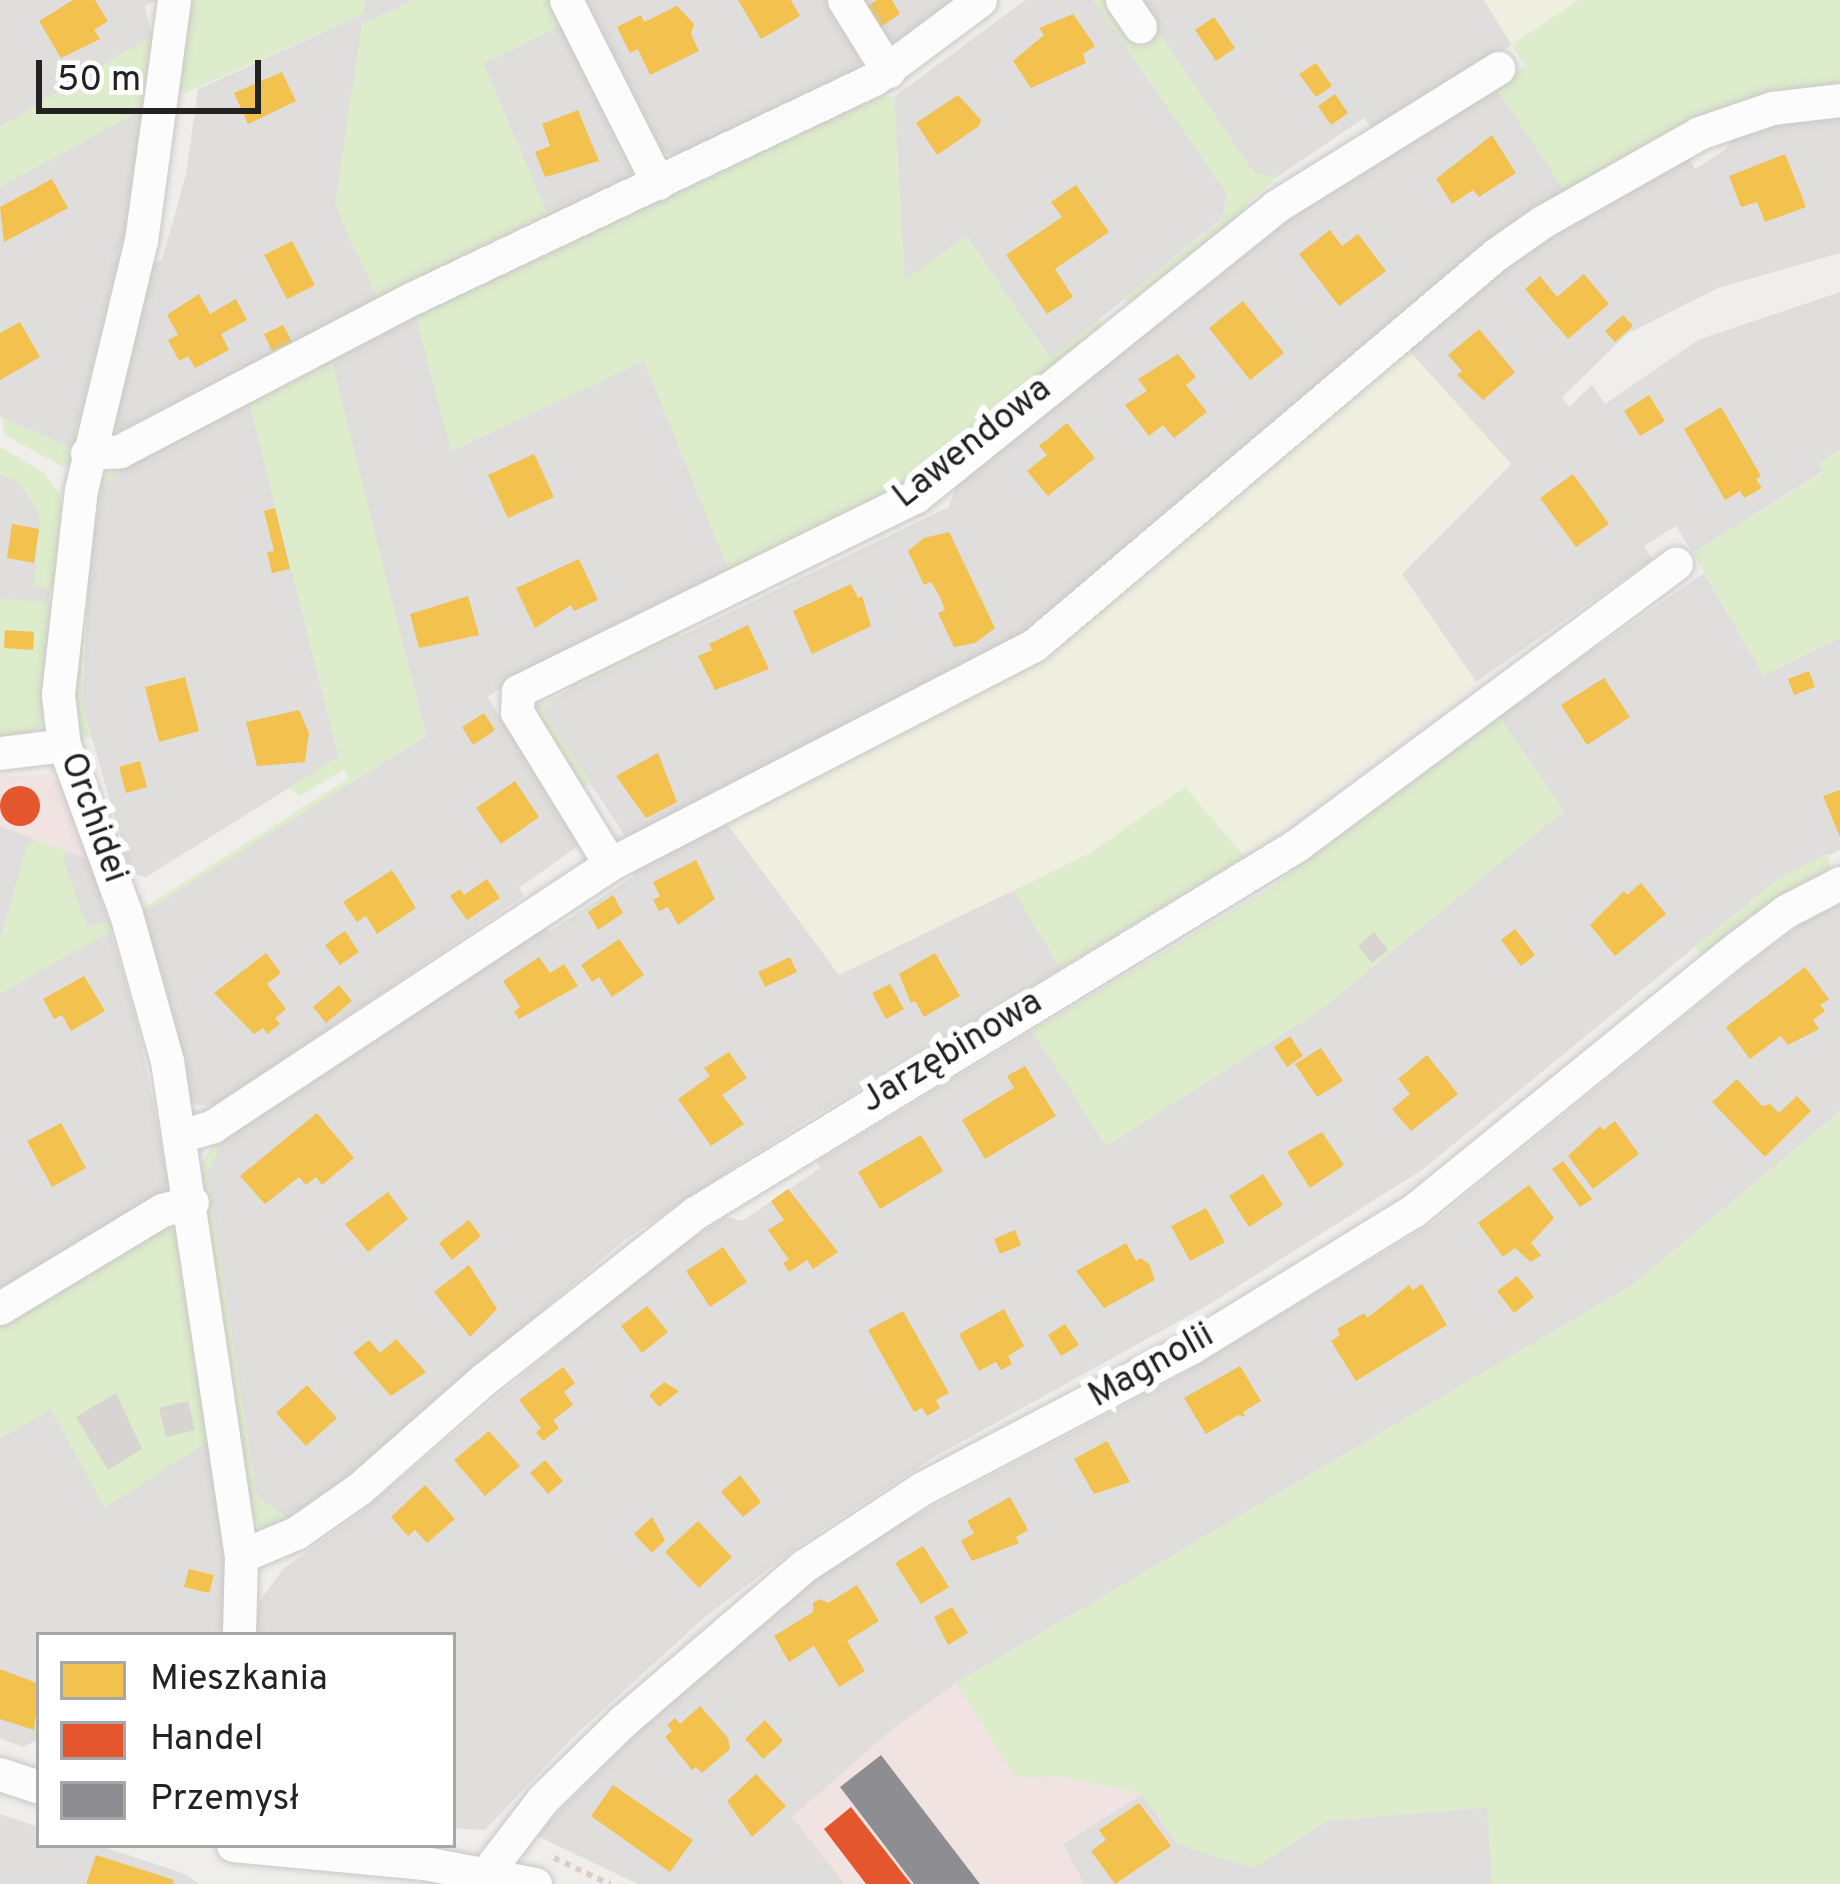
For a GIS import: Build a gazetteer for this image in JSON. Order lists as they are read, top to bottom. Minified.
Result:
{"streets":{"street":["Lawendowa","Orchidei","Jarzębinowa","Magnolii"]},"crossings":[["Orchidei","Jarzębinowa"]],"legend":["Mieszkania","Handel","Przemysł"],"scale_bar":"50 m"}
